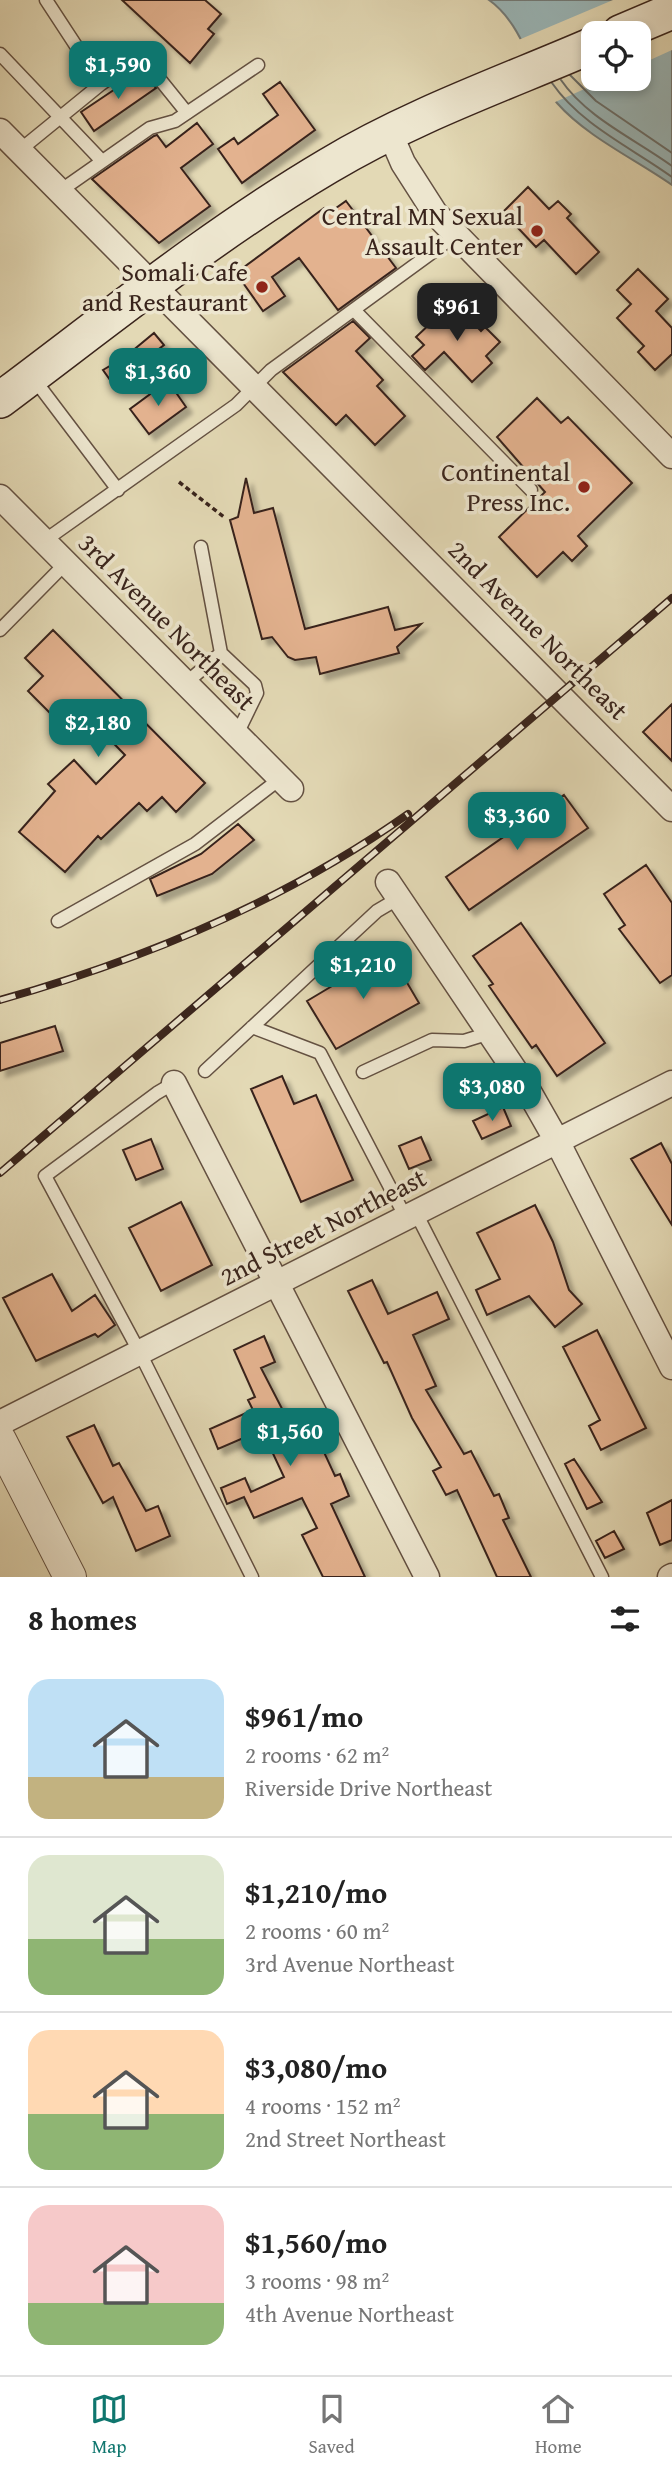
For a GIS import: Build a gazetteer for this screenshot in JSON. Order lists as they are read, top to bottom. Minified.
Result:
{"streets":{"street":["3rd Avenue Northeast","2nd Avenue Northeast","2nd Street Northeast"]},"places":["Central MN Sexual Assault Center","Somali Cafe and Restaurant","Continental Press Inc."],"page":{"price":["$1,590","$961","$1,360","$2,180","$3,360","$1,210","$3,080","$1,560"],"heading":"8 homes","list":[{"name":"$961/mo","note":"2 rooms · 62 m² · Riverside Drive Northeast"},{"name":"$1,210/mo","note":"2 rooms · 60 m² · 3rd Avenue Northeast"},{"name":"$3,080/mo","note":"4 rooms · 152 m² · 2nd Street Northeast"},{"name":"$1,560/mo","note":"3 rooms · 98 m² · 4th Avenue Northeast"}],"tabs":["Map","Saved","Home"]}}
